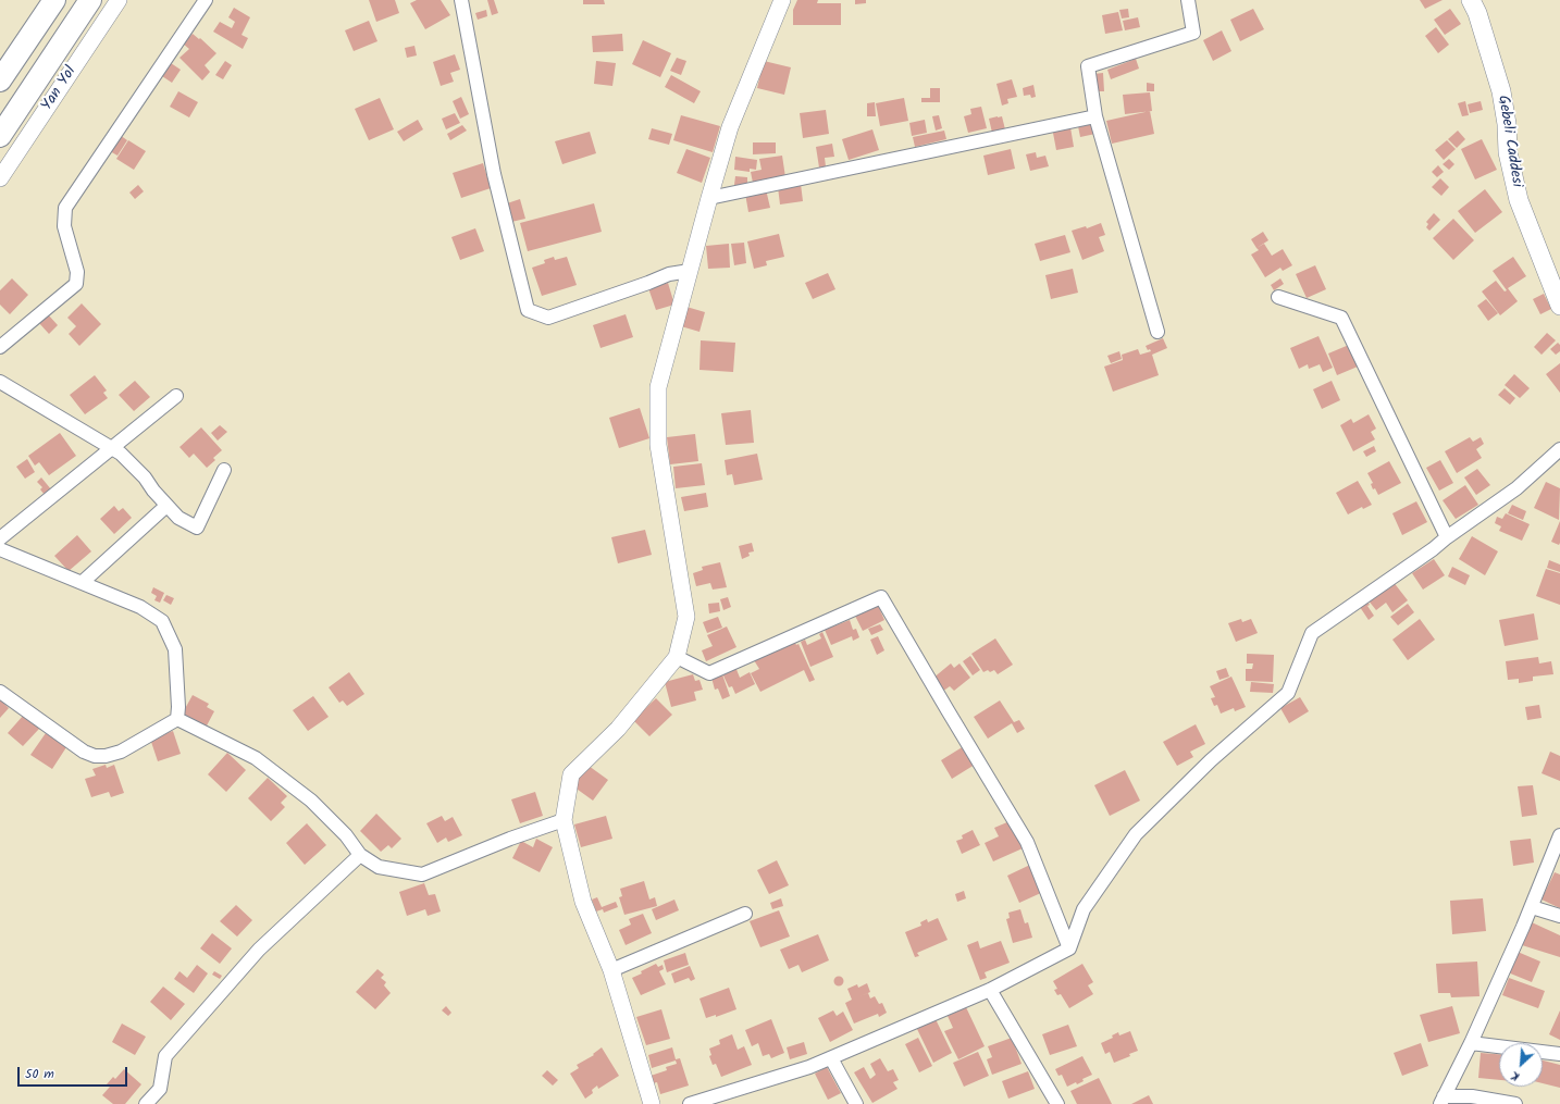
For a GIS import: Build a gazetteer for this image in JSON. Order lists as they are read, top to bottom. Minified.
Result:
{"streets":{"main road":["Gebeli Caddesi"],"street":["Yan Yol"]},"scale_bar":"50 m","north":"bottom left"}
